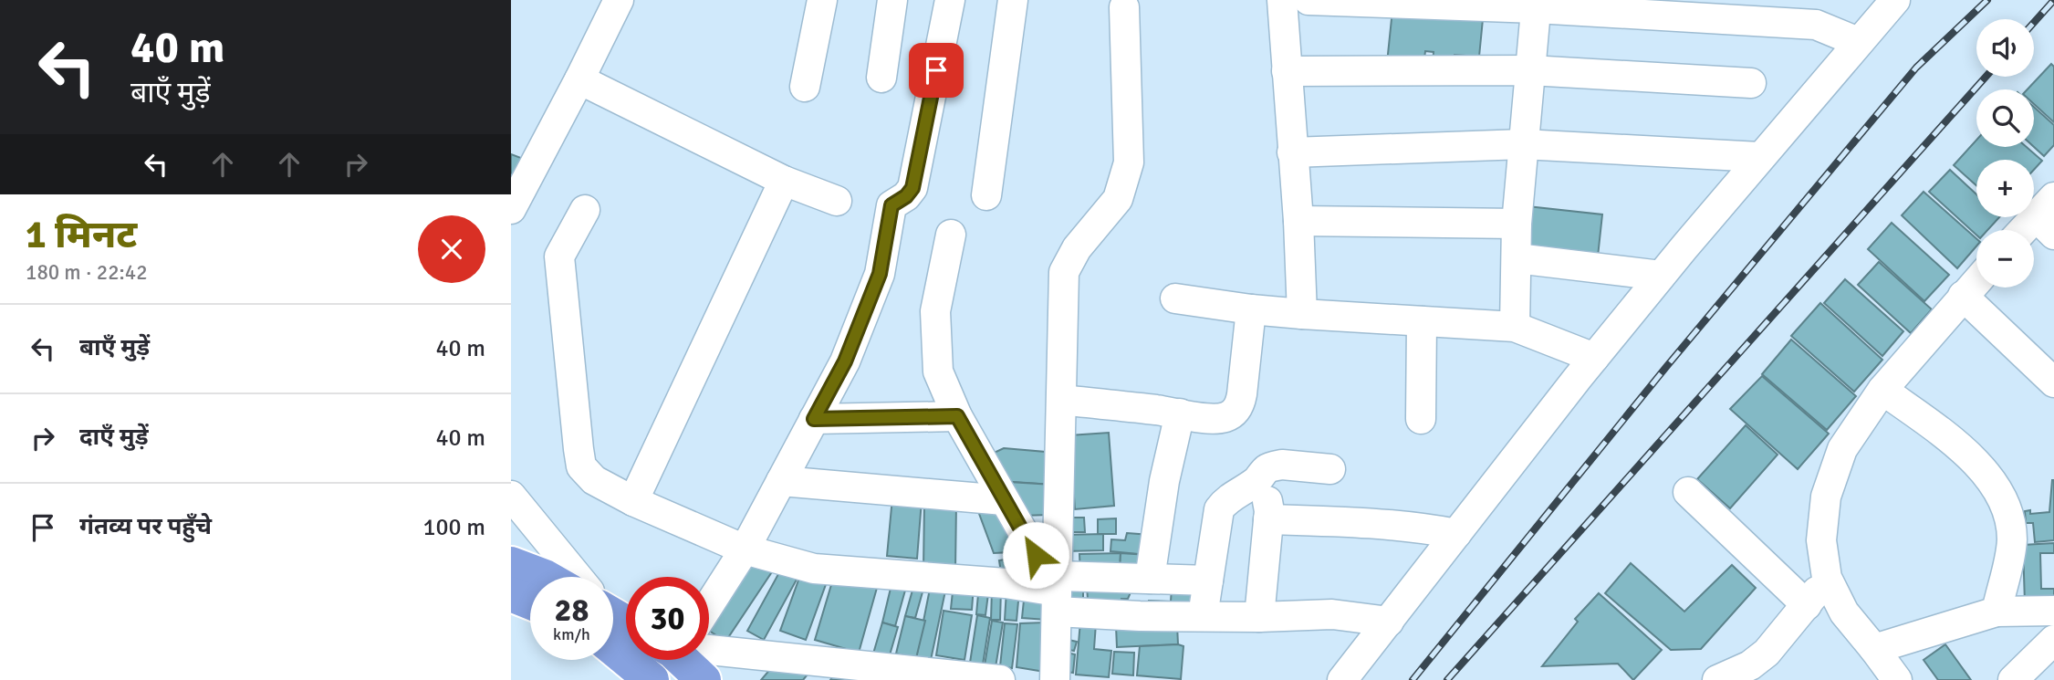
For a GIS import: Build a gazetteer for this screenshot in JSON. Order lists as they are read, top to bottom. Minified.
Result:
{"page":{"turn":["40 m","बाएँ मुड़ें"],"map_buttons":["+","−"],"heading":["1 मिनट","180 m · 22:42"],"list":[{"name":"बाएँ मुड़ें","value":"40 m"},{"name":"दाएँ मुड़ें","value":"40 m"},{"name":"गंतव्य पर पहुँचे","value":"100 m"}],"speed":"28 km/h","limit":"30"}}
